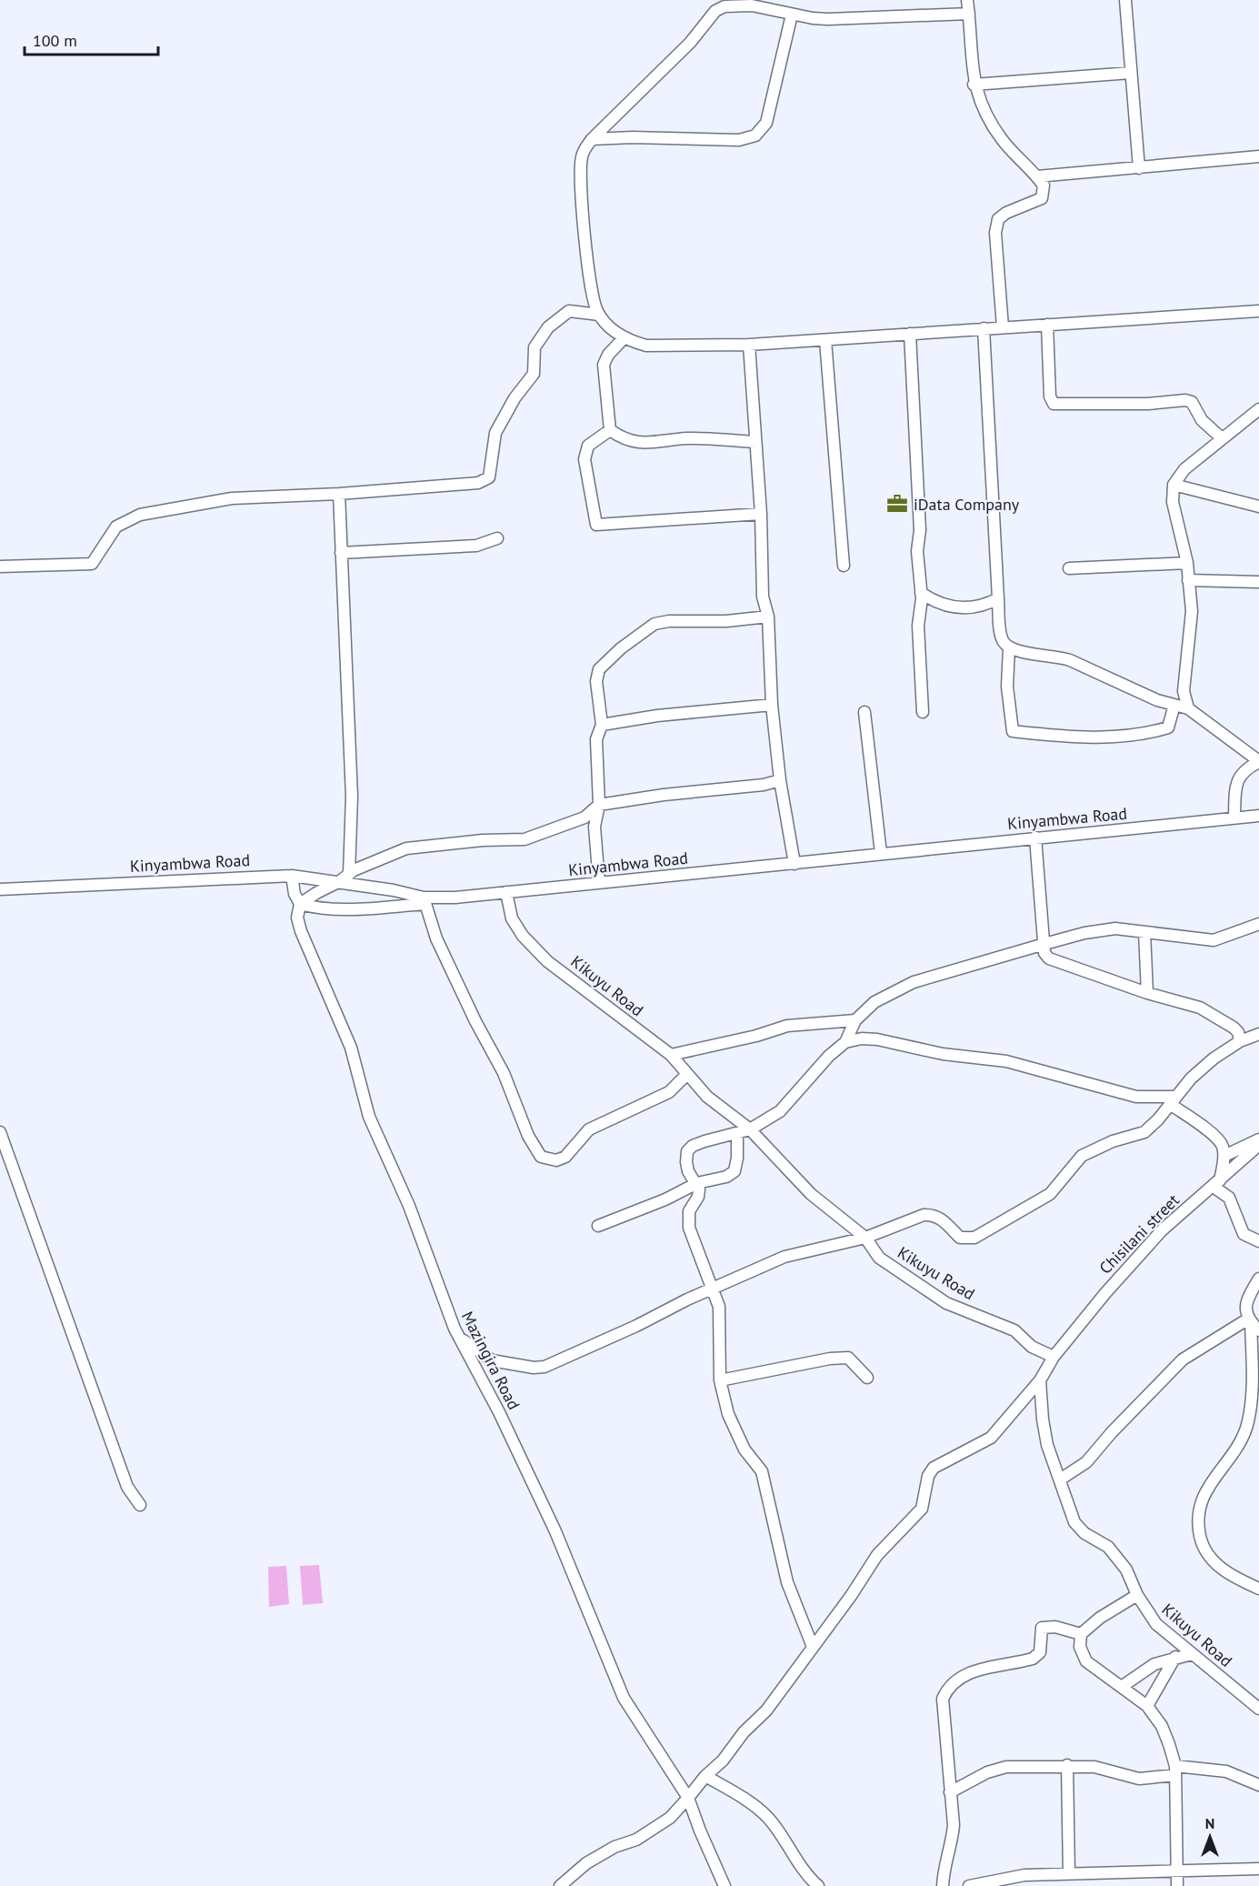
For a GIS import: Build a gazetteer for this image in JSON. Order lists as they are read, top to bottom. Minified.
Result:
{"streets":{"street":["Kinyambwa Road","Kikuyu Road","Chisilani street","Mazingira Road"]},"crossings":[["Kinyambwa Road","Kikuyu Road"],["Kinyambwa Road","Mazingira Road"],["Kikuyu Road","Chisilani street"]],"places":{"office":["iData Company"]},"scale_bar":"100 m","north":"top"}
